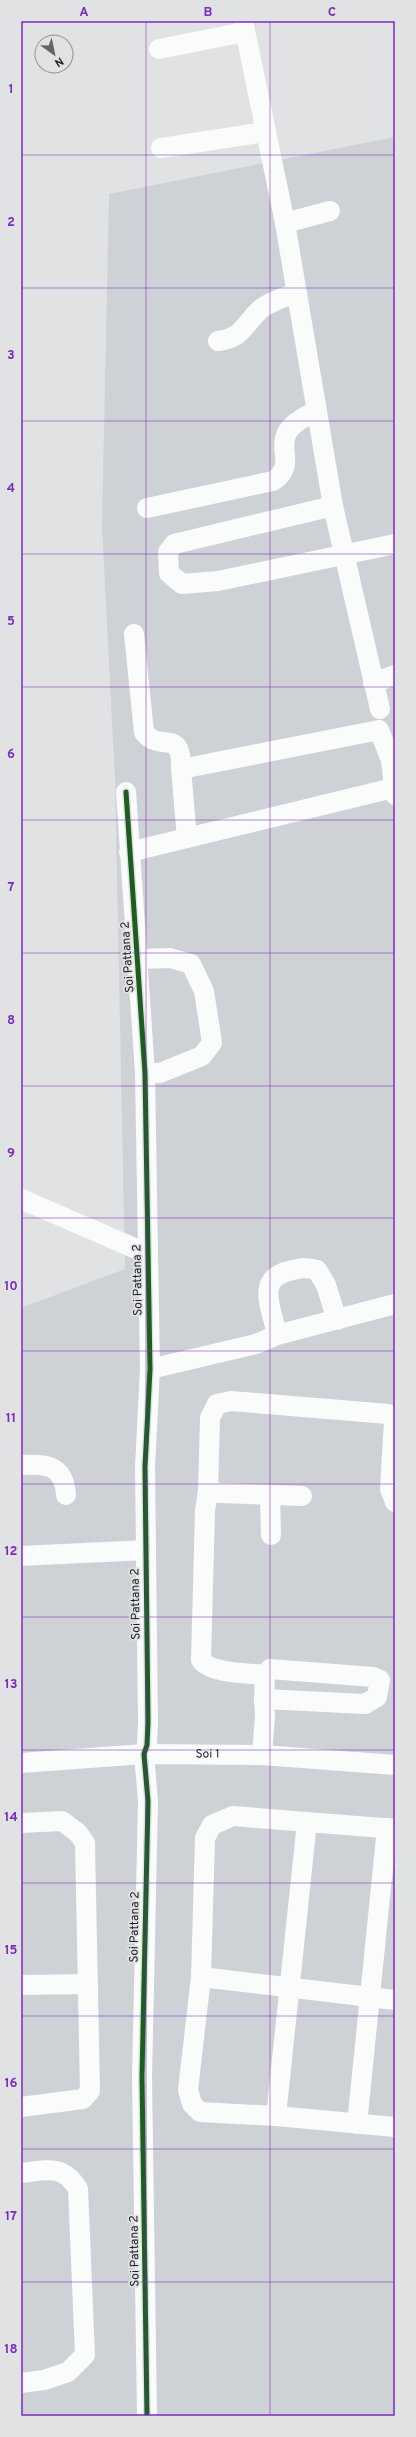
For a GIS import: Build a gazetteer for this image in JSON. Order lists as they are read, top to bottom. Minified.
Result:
{"streets":{"street":["Soi Pattana 2","Soi 1"]},"crossings":[["Soi Pattana 2","Soi 1"]],"north":"bottom right","grid":{"columns":["A","B","C"],"rows":["1","2","3","4","5","6","7","8","9","10","11","12","13","14","15","16","17","18"]}}
